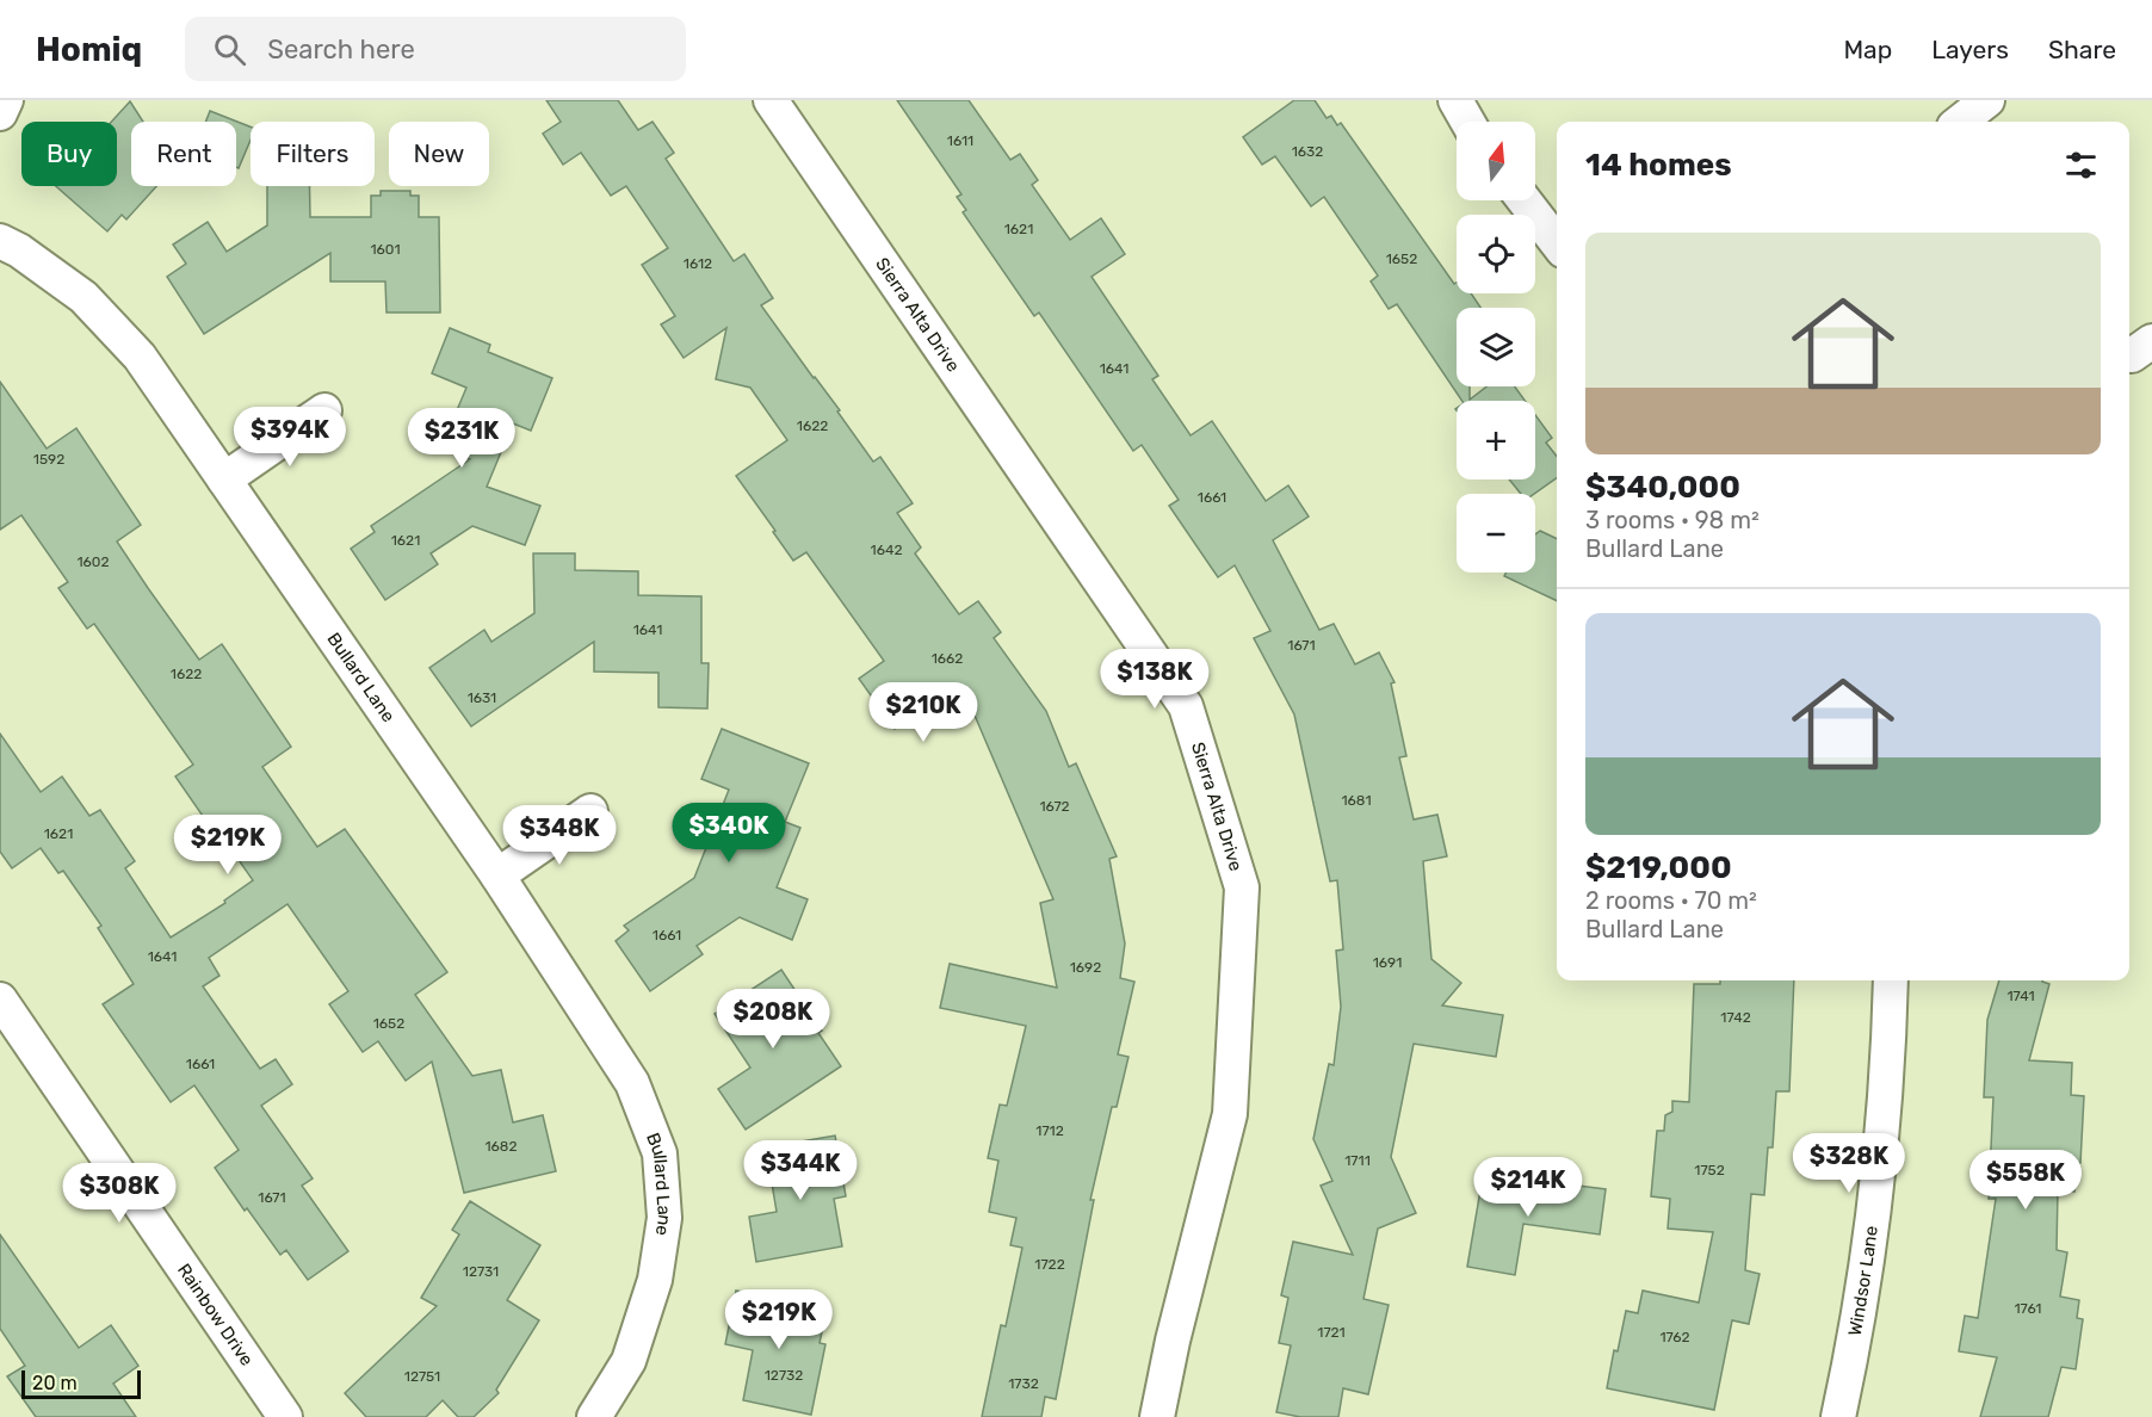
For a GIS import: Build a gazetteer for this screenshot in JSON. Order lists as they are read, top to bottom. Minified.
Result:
{"streets":{"street":["Sierra Alta Drive","Bullard Lane","Windsor Lane","Rainbow Drive"]},"house_numbers":["1611","1632","1621","1601","1652","1612","1641","1622","1592","1661","1621","1642","1602","1641","1671","1662","1622","1631","1681","1672","1621","1661","1641","1691","1692","1741","1742","1652","1661","1712","1682","1711","1752","1671","1722","12731","1761","1721","1762","12732","12751","1732"],"scale_bar":"20 m","north":"top","page":{"header":"Homiq","search":"Search here","nav":["Map","Layers","Share"],"map_buttons":["+","−"],"chip":["Buy","Rent","Filters","New"],"heading":"14 homes","list":[{"name":"$340,000","note":"3 rooms · 98 m² · Bullard Lane"},{"name":"$219,000","note":"2 rooms · 70 m² · Bullard Lane"}],"price":["$394K","$231K","$138K","$210K","$340K","$348K","$219K","$208K","$328K","$344K","$558K","$214K","$308K","$219K"],"scale":"20 m"}}
